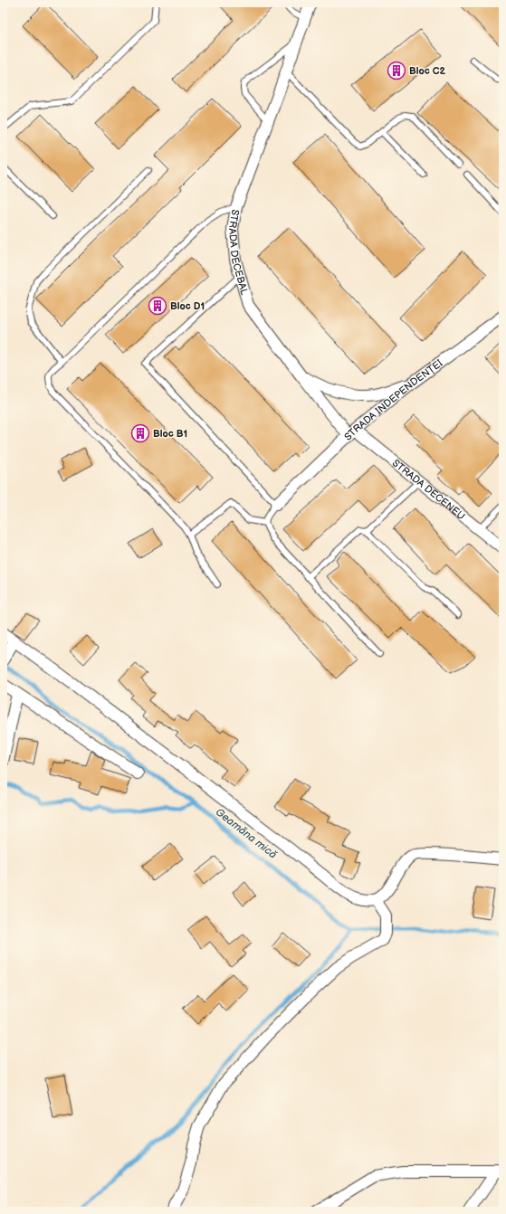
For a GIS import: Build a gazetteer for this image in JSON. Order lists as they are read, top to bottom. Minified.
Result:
{"streets":{"street":["STRADA DECEBAL","STRADA INDEPENDENȚEI","STRADA DECENEU"]},"crossings":[["STRADA DECEBAL","STRADA INDEPENDENȚEI"],["STRADA DECEBAL","STRADA DECENEU"],["STRADA INDEPENDENȚEI","STRADA DECENEU"]],"water":["Geamăna mică"],"places":{"building":["Bloc C2","Bloc D1","Bloc B1"]}}
